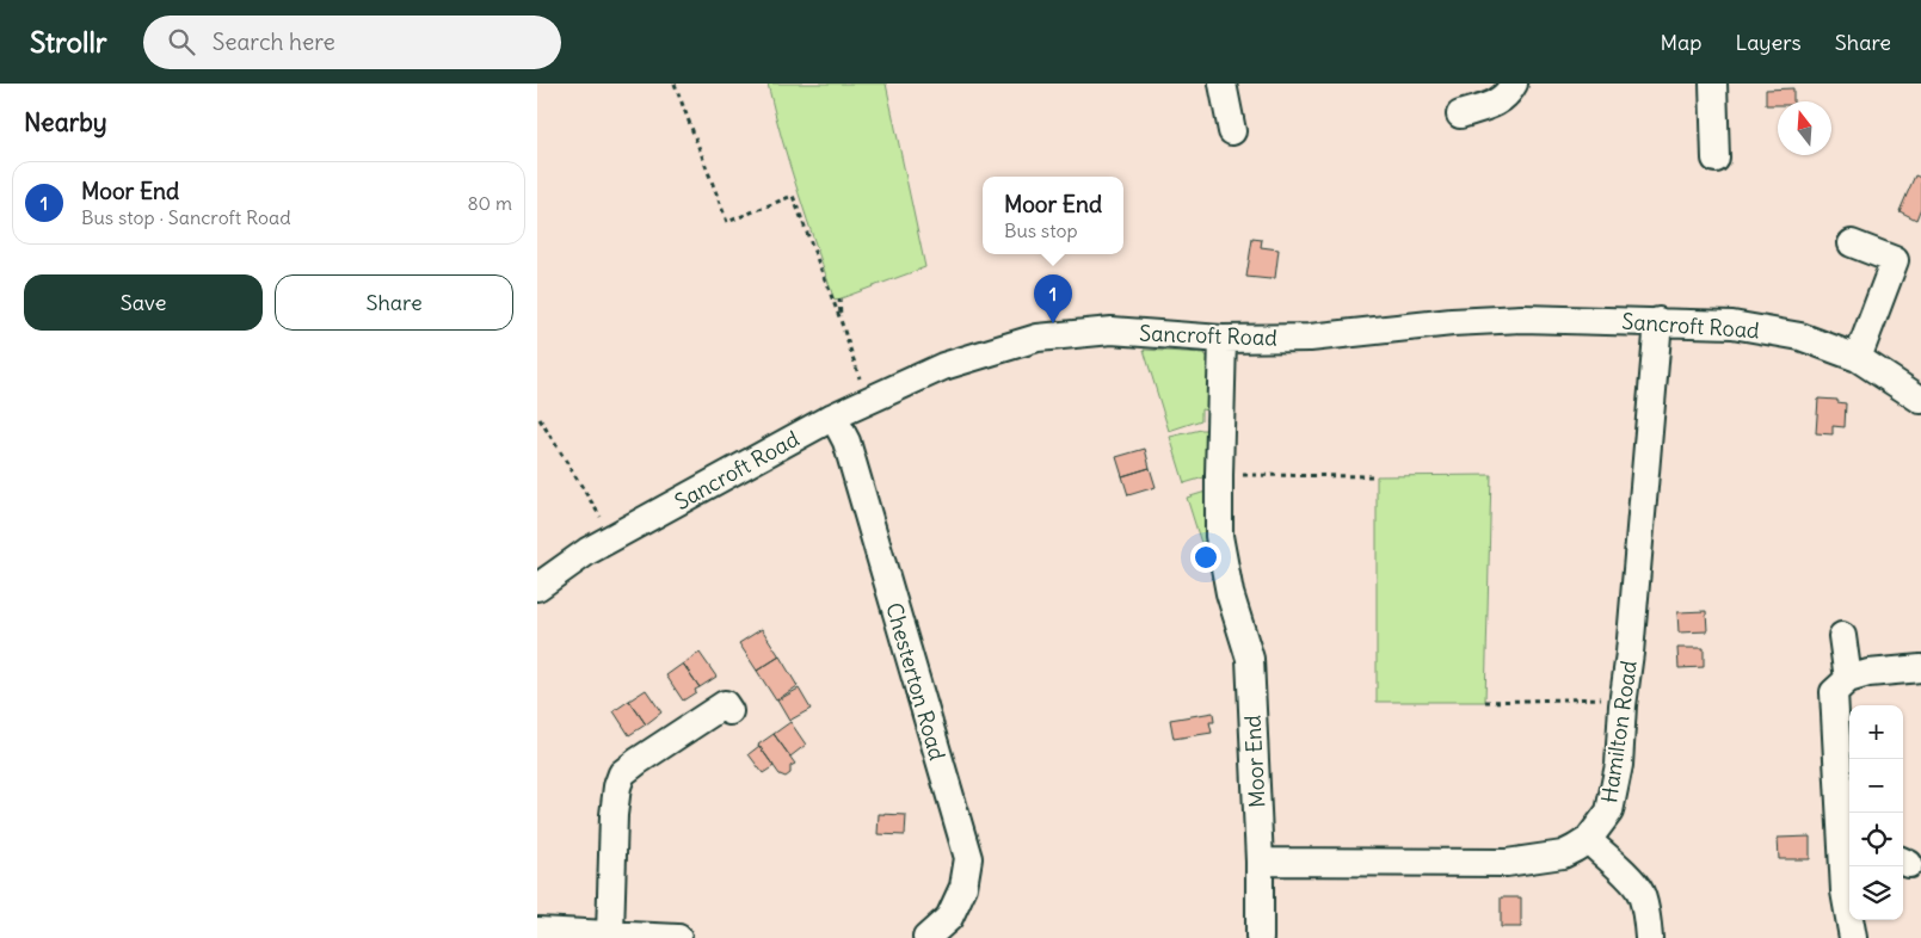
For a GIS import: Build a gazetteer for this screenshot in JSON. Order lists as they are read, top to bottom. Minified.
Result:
{"streets":{"street":["Sancroft Road","Chesterton Road","Hamilton Road","Moor End"]},"crossings":[["Sancroft Road","Chesterton Road"],["Sancroft Road","Hamilton Road"],["Sancroft Road","Moor End"],["Hamilton Road","Moor End"]],"north":"top","page":{"header":"Strollr","search":"Search here","nav":["Map","Layers","Share"],"heading":"Nearby","list":[{"mark":"1","name":"Moor End","note":"Bus stop · Sancroft Road","value":"80 m"}],"popup":["Moor End","Bus stop"],"buttons":["Save","Share"],"pins":"1","map_buttons":["+","−"]}}
